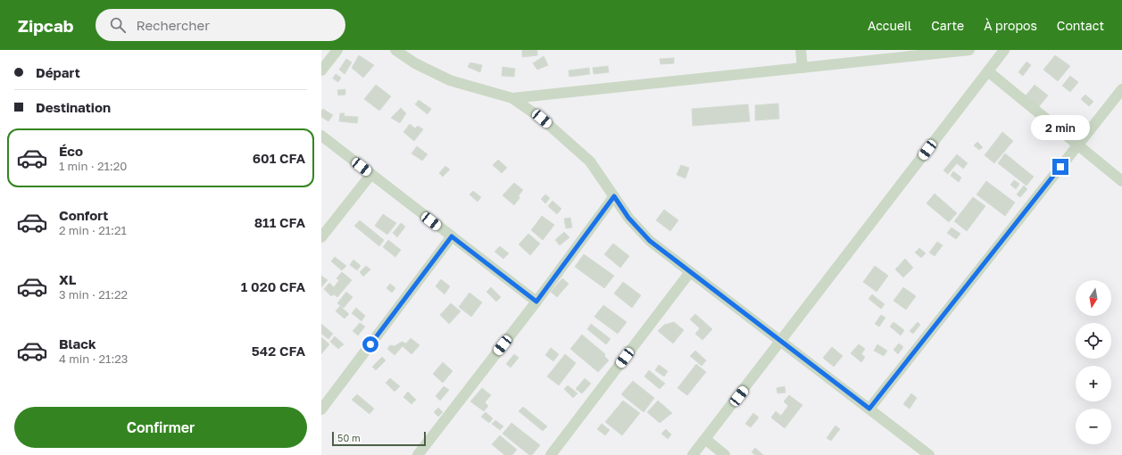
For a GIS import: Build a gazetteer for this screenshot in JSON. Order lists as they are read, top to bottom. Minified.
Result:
{"scale_bar":"50 m","north":"bottom","page":{"header":"Zipcab","search":"Rechercher","nav":["Accueil","Carte","À propos","Contact"],"banner":["Départ","Destination"],"bubble":"2 min","list":[{"name":"Éco","note":"1 min · 21:20","value":"601 CFA"},{"name":"Confort","note":"2 min · 21:21","value":"811 CFA"},{"name":"XL","note":"3 min · 21:22","value":"1 020 CFA"},{"name":"Black","note":"4 min · 21:23","value":"542 CFA"}],"map_buttons":["+","−"],"buttons":"Confirmer","scale":"50 m"}}
